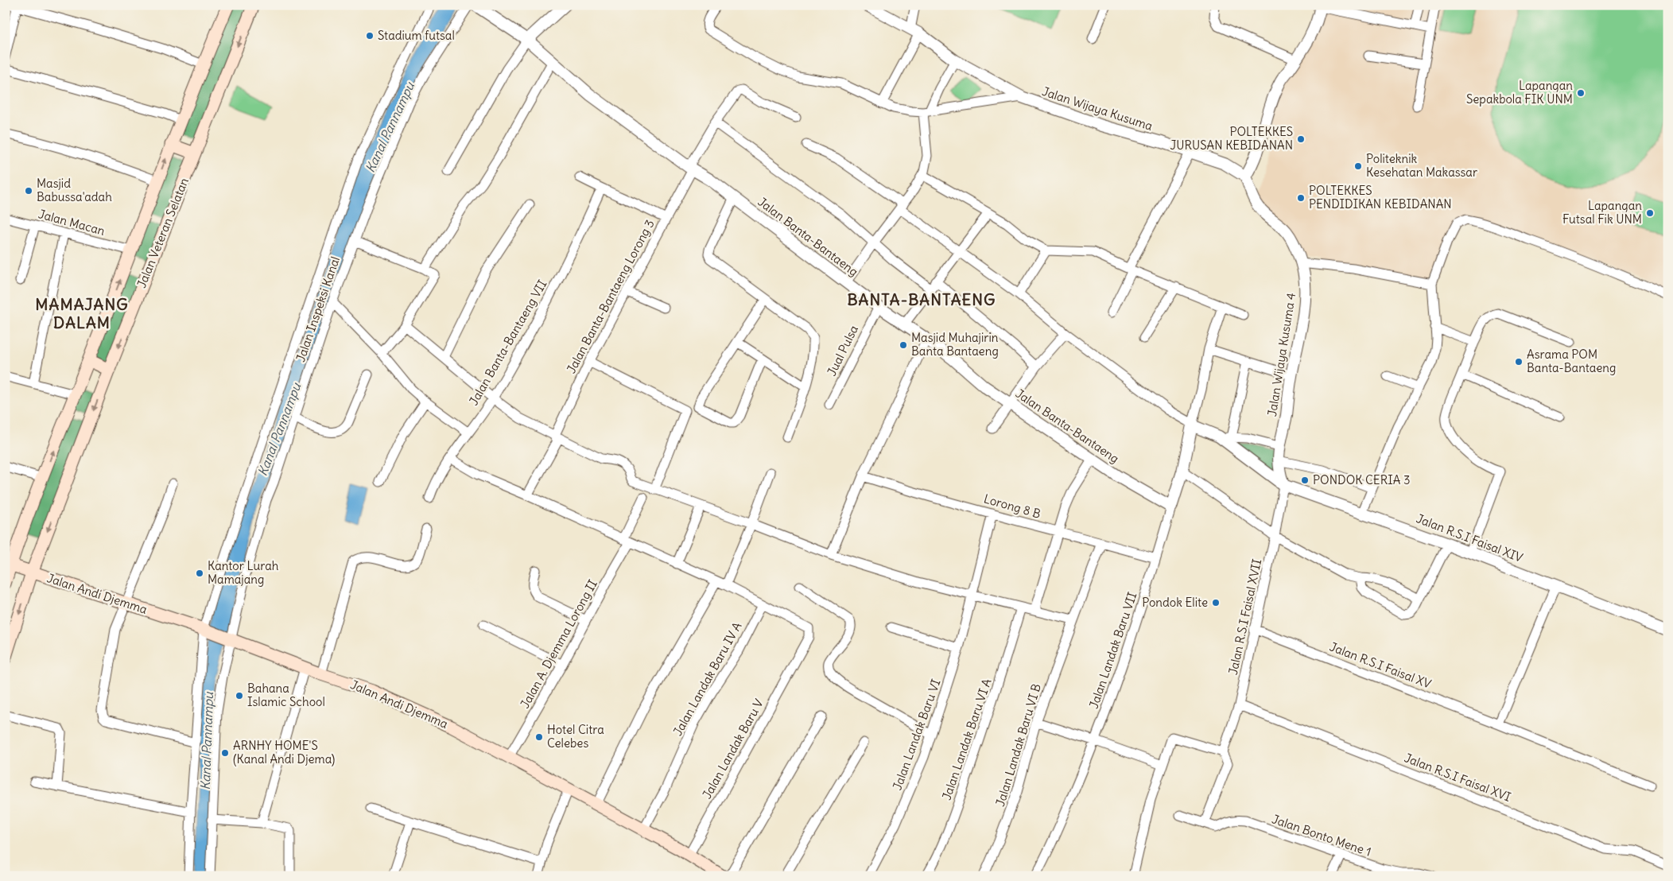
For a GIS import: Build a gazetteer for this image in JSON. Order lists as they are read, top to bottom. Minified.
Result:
{"streets":{"main road":["Jalan Veteran Selatan","Jalan Andi Djemma"],"street":["Jalan Wijaya Kusuma","Jalan Macan","Jalan Banta-Bantaeng","Jalan Banta-Bantaeng Lorong 3","Jalan Inspeksi Kanal","Jalan Banta-Bantaeng VII","Jual Pulsa","Jalan Wijaya Kusuma 4","Lorong 8 B","Jalan R.S.I Faisal XIV","Jalan R.S.I Faisal XVII","Jalan A. Djemma Lorong II","Jalan Landak Baru VII","Jalan R.S.I Faisal XV","Jalan Landak Baru IV A","Jalan Landak Baru VI","Jalan Landak Baru VI A","Jalan Landak Baru VI B","Jalan Landak Baru V","Jalan R.S.I Faisal XVI","Jalan Bonto Mene 1"]},"crossings":[["Jalan Wijaya Kusuma","Jalan Wijaya Kusuma 4"],["Jalan Macan","Jalan Veteran Selatan"],["Jalan Veteran Selatan","Jalan Andi Djemma"],["Jalan Banta-Bantaeng","Jalan Banta-Bantaeng Lorong 3"],["Jalan Banta-Bantaeng","Jual Pulsa"],["Jalan Banta-Bantaeng","Jalan Landak Baru VII"],["Jalan Inspeksi Kanal","Jalan Andi Djemma"],["Lorong 8 B","Jalan Landak Baru VII"],["Lorong 8 B","Jalan Landak Baru VI"],["Lorong 8 B","Jalan Landak Baru VI B"],["Jalan R.S.I Faisal XIV","Jalan R.S.I Faisal XVII"],["Jalan R.S.I Faisal XIV","Jalan Landak Baru VII"],["Jalan Andi Djemma","Jalan A. Djemma Lorong II"],["Jalan Andi Djemma","Jalan Landak Baru IV A"],["Jalan Andi Djemma","Jalan Landak Baru V"],["Jalan R.S.I Faisal XVII","Jalan R.S.I Faisal XV"],["Jalan R.S.I Faisal XVII","Jalan R.S.I Faisal XVI"],["Jalan Landak Baru IV A","Jalan Landak Baru V"]],"districts":["BANTA-BANTAENG","MAMAJANG DALAM"],"water":["Kanal Pannampu"],"places":["Stadium futsal","Lapangan Sepakbola FIK UNM","POLTEKKES JURUSAN KEBIDANAN","Politeknik Kesehatan Makassar","Masjid Babussa'adah","POLTEKKES PENDIDIKAN KEBIDANAN","Lapangan Futsal Fik UNM","Masjid Muhajirin Banta Bantaeng","Asrama POM Banta-Bantaeng","PONDOK CERIA 3","Kantor Lurah Mamajang","Pondok Elite","Bahana Islamic School","Hotel Citra Celebes","ARNHY HOME'S (Kanal Andi Djema)"]}
